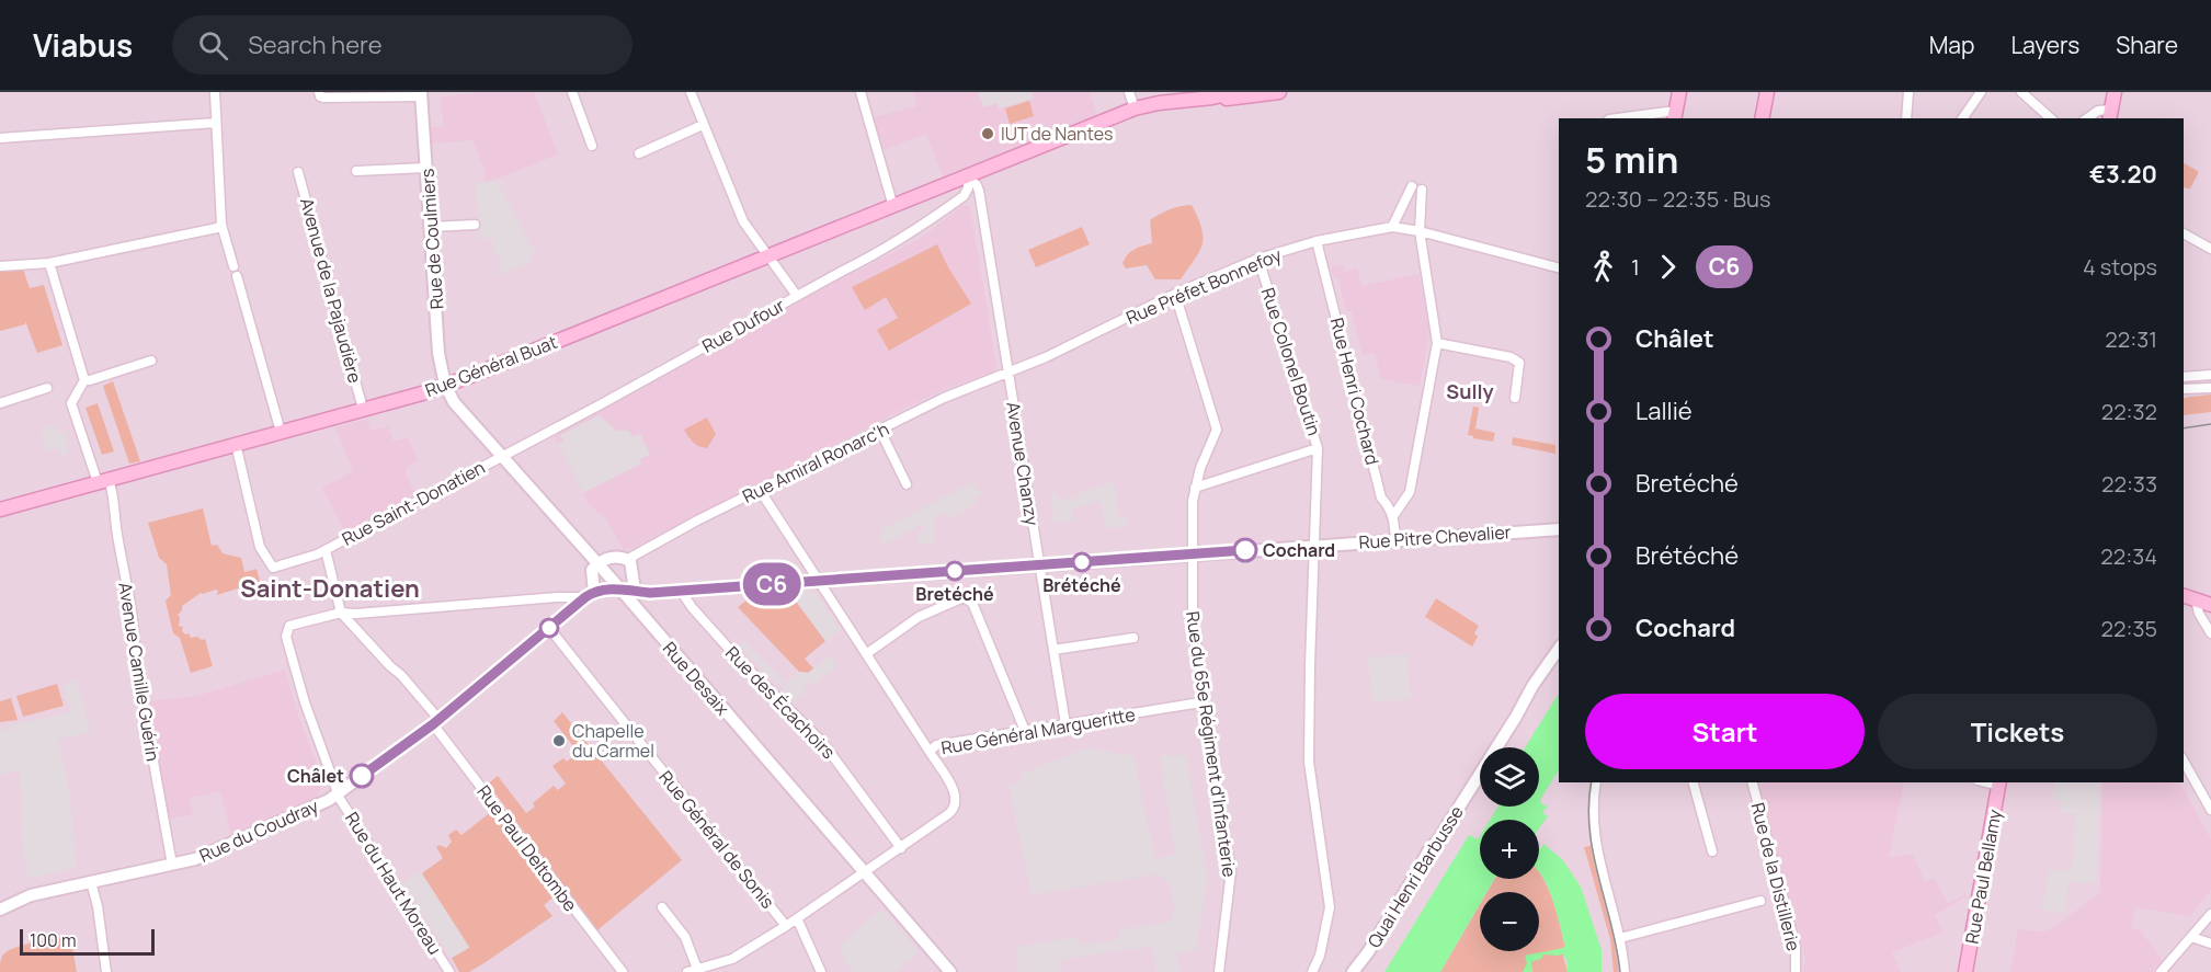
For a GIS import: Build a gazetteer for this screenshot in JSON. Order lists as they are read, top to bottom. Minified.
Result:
{"streets":{"main road":["Rue Général Buat","Rue Paul Bellamy"],"street":["Rue de Coulmiers","Rue Préfet Bonnefoy","Avenue de la Pajaudière","Rue Dufour","Rue Colonel Boutin","Rue Henri Cochard","Rue Amiral Ronarc'h","Avenue Chanzy","Rue Saint-Donatien","Rue Pitre Chevalier","Avenue Camille Guérin","Rue Desaix","Rue des Écachoirs","Rue Général Margueritte","Rue du 65e Régiment d'Infanterie","Rue du Coudray","Rue Général de Sonis","Rue Paul Deltombe","Quai Henri Barbusse","Rue de la Distillerie","Rue du Haut Moreau"]},"crossings":[["Rue de Coulmiers","Rue Général Buat"],["Rue de Coulmiers","Rue Desaix"],["Rue Préfet Bonnefoy","Rue Colonel Boutin"],["Rue Préfet Bonnefoy","Rue Henri Cochard"],["Rue Préfet Bonnefoy","Rue Amiral Ronarc'h"],["Rue Préfet Bonnefoy","Avenue Chanzy"],["Rue Préfet Bonnefoy","Rue du 65e Régiment d'Infanterie"],["Avenue de la Pajaudière","Rue Général Buat"],["Rue Dufour","Rue Général Buat"],["Rue Dufour","Avenue Chanzy"],["Rue Dufour","Rue Saint-Donatien"],["Rue Dufour","Rue Desaix"],["Rue Colonel Boutin","Rue Pitre Chevalier"],["Rue Général Buat","Avenue Chanzy"],["Rue Général Buat","Rue Saint-Donatien"],["Rue Général Buat","Avenue Camille Guérin"],["Rue Général Buat","Rue Desaix"],["Rue Henri Cochard","Rue Pitre Chevalier"],["Rue Amiral Ronarc'h","Avenue Chanzy"],["Avenue Chanzy","Rue Pitre Chevalier"],["Avenue Chanzy","Rue Général Margueritte"],["Rue Saint-Donatien","Rue Desaix"],["Rue Pitre Chevalier","Rue Desaix"],["Rue Pitre Chevalier","Rue des Écachoirs"],["Rue Pitre Chevalier","Rue du 65e Régiment d'Infanterie"],["Rue Pitre Chevalier","Rue du Coudray"],["Avenue Camille Guérin","Rue du Coudray"],["Rue Desaix","Rue Général Margueritte"],["Rue des Écachoirs","Rue Général Margueritte"],["Rue Général Margueritte","Rue du 65e Régiment d'Infanterie"],["Rue Général Margueritte","Rue Général de Sonis"],["Rue du Coudray","Rue Général de Sonis"],["Rue du Coudray","Rue Paul Deltombe"],["Rue du Coudray","Rue du Haut Moreau"],["Rue Paul Deltombe","Rue du Haut Moreau"]],"districts":["Sully","Saint-Donatien"],"places":["IUT de Nantes","Cochard","Brétéché","Bretéché","Chapelle du Carmel","Châlet"],"lines":["bus line C6"],"scale_bar":"100 m","page":{"header":"Viabus","search":"Search here","nav":["Map","Layers","Share"],"on_map":"C6","heading":["5 min","22:30 – 22:35 · Bus","€3.20"],"legs":["1","C6","4 stops"],"list":[{"name":"Châlet","value":"22:31"},{"name":"Lallié","value":"22:32"},{"name":"Bretéché","value":"22:33"},{"name":"Brétéché","value":"22:34"},{"name":"Cochard","value":"22:35"}],"buttons":["Start","Tickets"],"map_buttons":["+","−"],"scale":"100 m"}}
